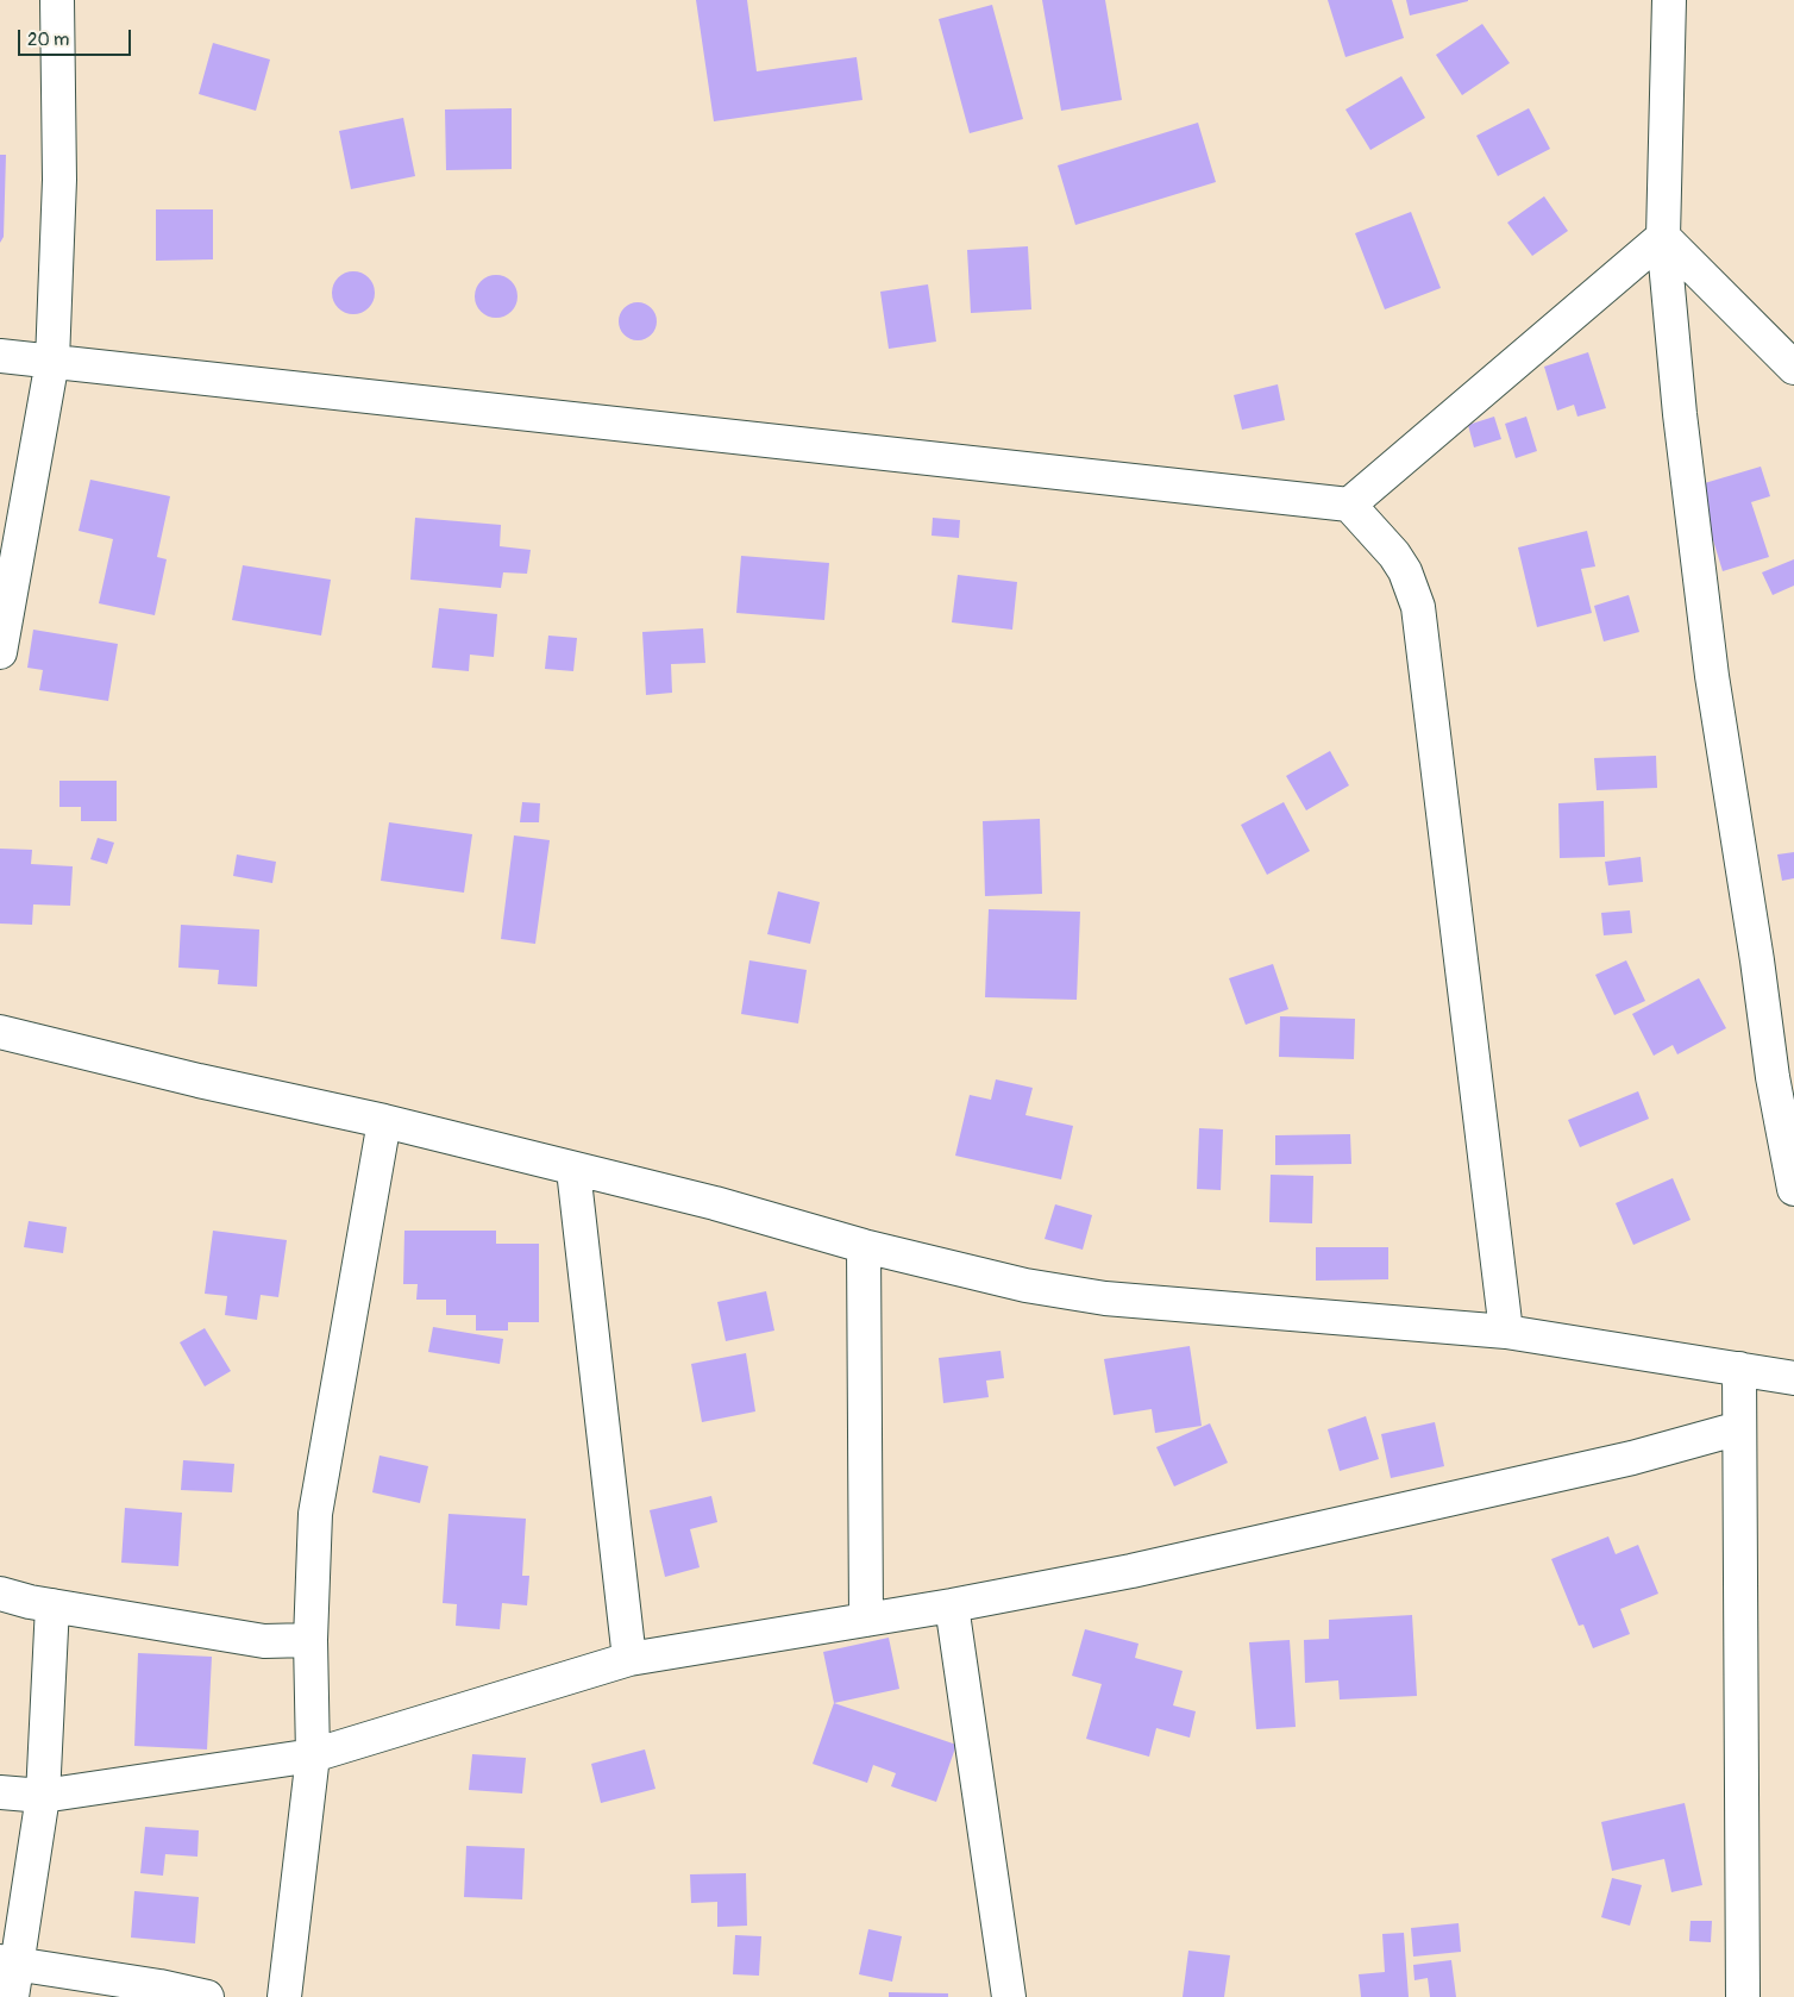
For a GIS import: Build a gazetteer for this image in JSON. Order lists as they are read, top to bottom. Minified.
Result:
{"scale_bar":"20 m"}
